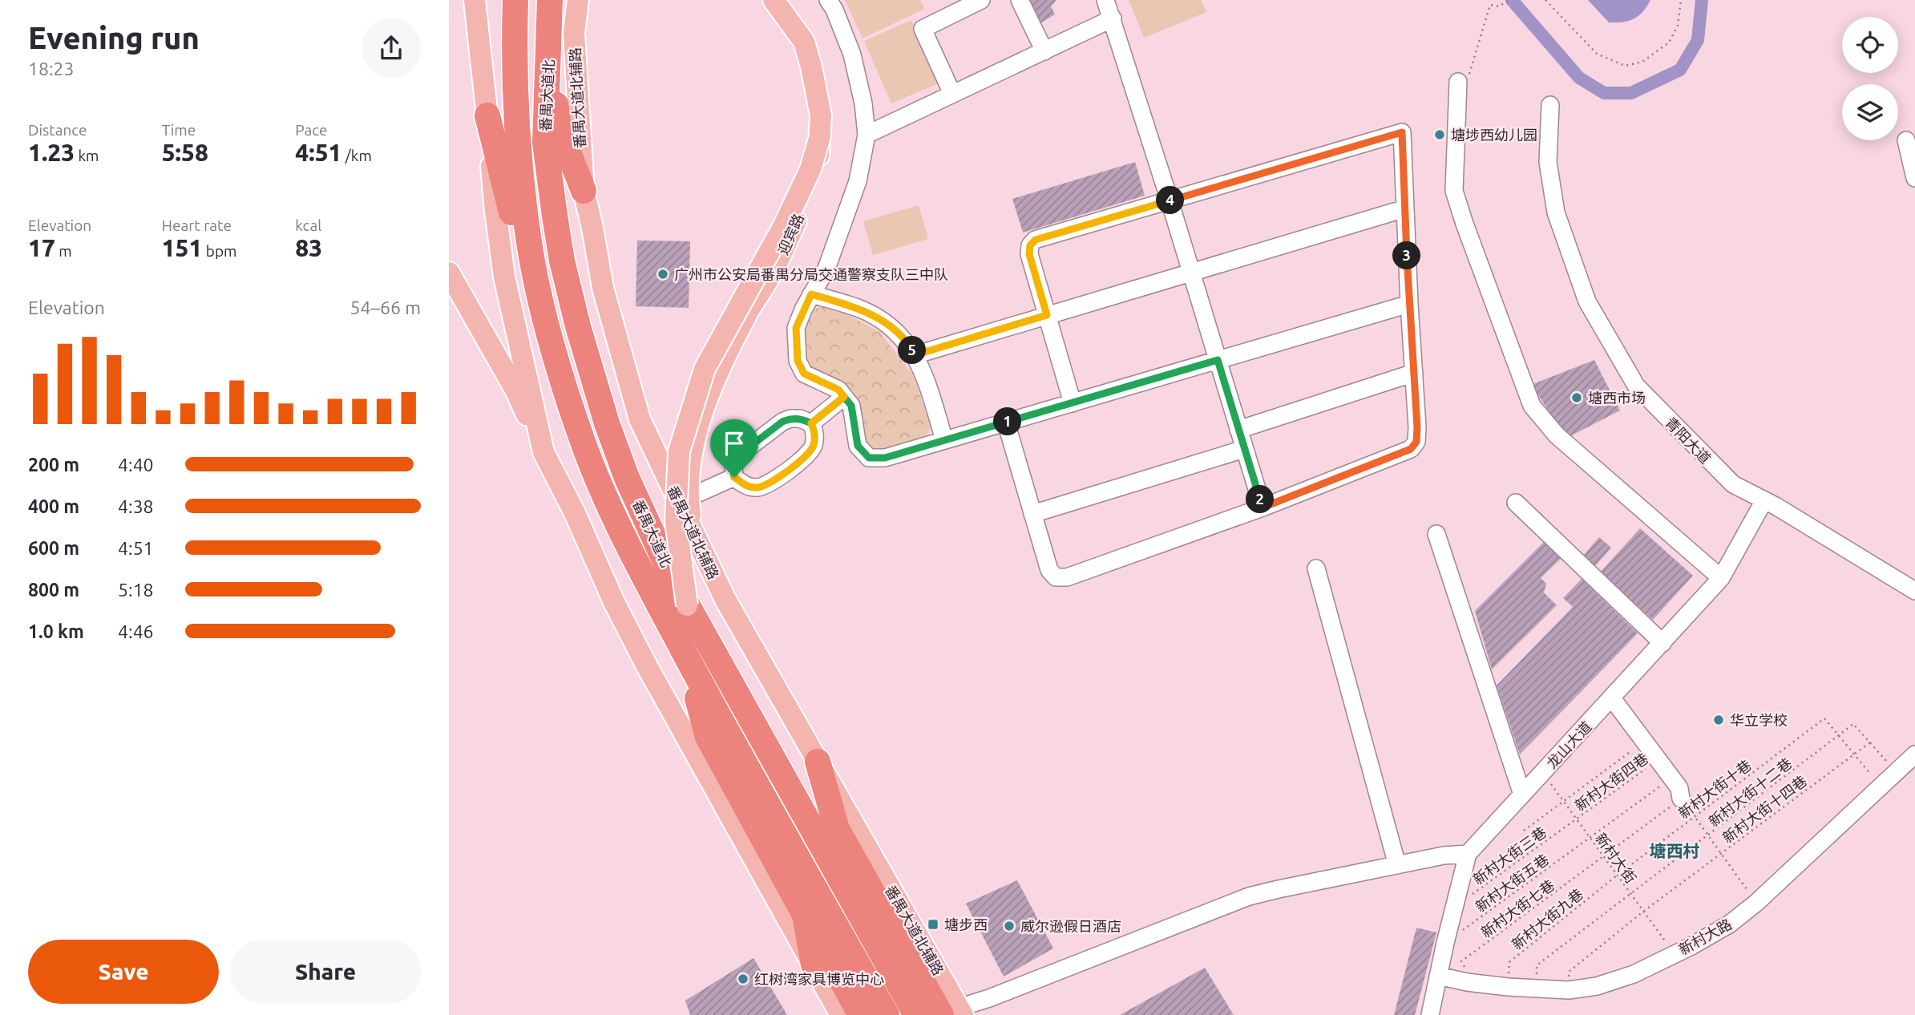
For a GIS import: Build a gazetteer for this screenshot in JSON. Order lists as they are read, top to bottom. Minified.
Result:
{"streets":{"highway":["番禺大道北"],"main road":["番禺大道北辅路","迎宾路"],"street":["青阳大道","龙山大道","新村大路"],"path":["新村大街四巷","新村大街十巷","新村大街十二巷","新村大街十四巷","新村大街三巷","新村大街","新村大街五巷","新村大街七巷","新村大街九巷"]},"crossings":[["番禺大道北辅路","迎宾路"],["青阳大道","龙山大道"],["龙山大道","新村大街三巷"],["龙山大道","新村大街"],["龙山大道","新村大街五巷"],["龙山大道","新村大路"],["新村大街四巷","新村大街三巷"],["新村大街四巷","新村大街"],["新村大街十巷","新村大街十二巷"],["新村大街十巷","新村大街"],["新村大街十巷","新村大街九巷"],["新村大街十二巷","新村大街十四巷"],["新村大街十二巷","新村大街"],["新村大街十二巷","新村大路"],["新村大街十四巷","新村大街"],["新村大街十四巷","新村大路"],["新村大街三巷","新村大街"],["新村大街","新村大街五巷"],["新村大街","新村大街七巷"],["新村大街","新村大街九巷"],["新村大街","新村大路"],["新村大街七巷","新村大路"],["新村大街九巷","新村大路"]],"districts":["塘西村"],"places":{"other":["塘埗西幼儿园","广州市公安局番禺分局交通警察支队三中队","塘西市场","华立学校","威尔逊假日酒店","红树湾家具博览中心"],"transit":["塘步西"]},"page":{"heading":["Evening run","18:23"],"stats":[["Distance","1.23 km"],["Time","5:58"],["Pace","4:51 /km"],["Elevation","17 m"],["Heart rate","151 bpm"],["kcal","83"]],"pins":["4","3","5","1","2"],"chart":["Elevation","54–66 m"],"list":[{"name":"200 m","note":"4:40"},{"name":"400 m","note":"4:38"},{"name":"600 m","note":"4:51"},{"name":"800 m","note":"5:18"},{"name":"1.0 km","note":"4:46"}],"buttons":["Save","Share"]}}
